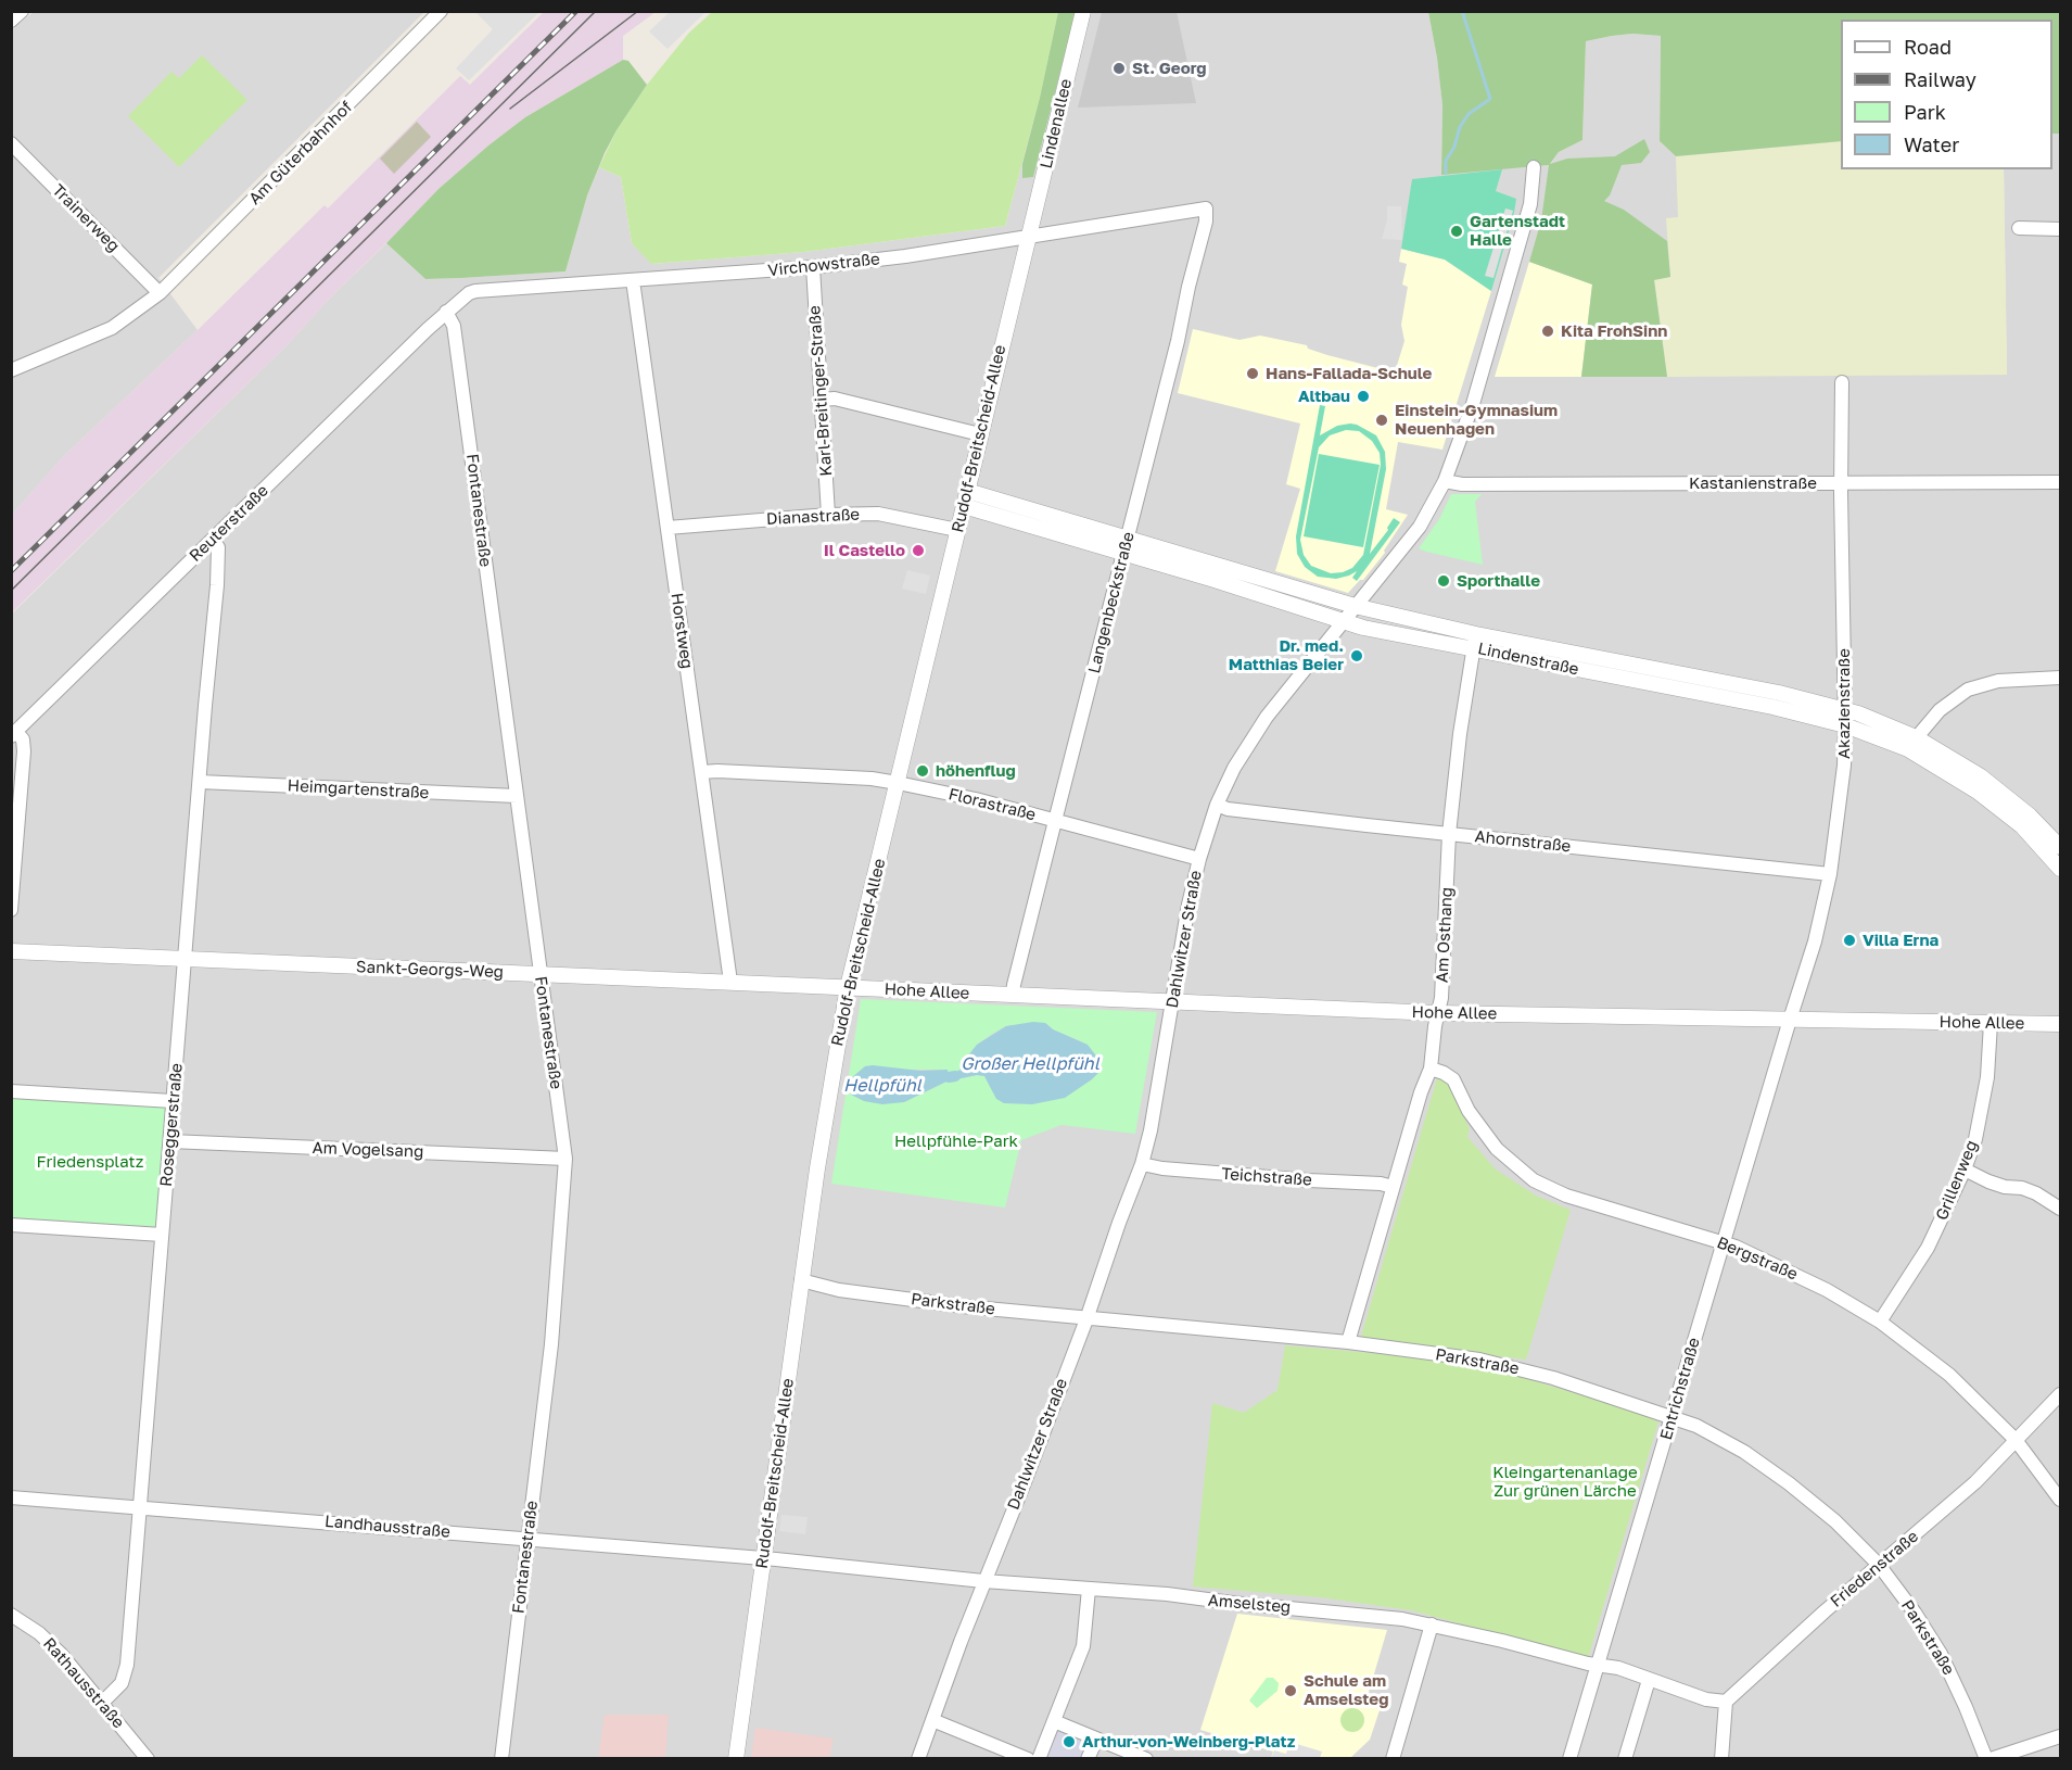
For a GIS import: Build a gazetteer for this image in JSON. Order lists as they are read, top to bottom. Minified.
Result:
{"streets":{"street":["Lindenallee","Am Güterbahnhof","Trainerweg","Virchowstraße","Karl-Breitinger-Straße","Rudolf-Breitscheid-Allee","Kastanienstraße","Fontanestraße","Dianastraße","Reuterstraße","Langenbeckstraße","Horstweg","Lindenstraße","Akazienstraße","Heimgartenstraße","Florastraße","Ahornstraße","Am Osthang","Dahlwitzer Straße","Sankt-Georgs-Weg","Hohe Allee","Roseggerstraße","Am Vogelsang","Teichstraße","Grillenweg","Bergstraße","Parkstraße","Entrichstraße","Landhausstraße","Friedenstraße","Amselsteg","Rathausstraße"]},"crossings":[["Lindenallee","Virchowstraße"],["Lindenallee","Rudolf-Breitscheid-Allee"],["Am Güterbahnhof","Trainerweg"],["Virchowstraße","Karl-Breitinger-Straße"],["Virchowstraße","Rudolf-Breitscheid-Allee"],["Virchowstraße","Fontanestraße"],["Virchowstraße","Reuterstraße"],["Virchowstraße","Langenbeckstraße"],["Virchowstraße","Horstweg"],["Karl-Breitinger-Straße","Dianastraße"],["Rudolf-Breitscheid-Allee","Dianastraße"],["Rudolf-Breitscheid-Allee","Lindenstraße"],["Rudolf-Breitscheid-Allee","Florastraße"],["Rudolf-Breitscheid-Allee","Sankt-Georgs-Weg"],["Rudolf-Breitscheid-Allee","Hohe Allee"],["Rudolf-Breitscheid-Allee","Parkstraße"],["Rudolf-Breitscheid-Allee","Landhausstraße"],["Rudolf-Breitscheid-Allee","Amselsteg"],["Kastanienstraße","Akazienstraße"],["Kastanienstraße","Dahlwitzer Straße"],["Fontanestraße","Reuterstraße"],["Fontanestraße","Heimgartenstraße"],["Fontanestraße","Sankt-Georgs-Weg"],["Fontanestraße","Am Vogelsang"],["Fontanestraße","Landhausstraße"],["Dianastraße","Horstweg"],["Reuterstraße","Roseggerstraße"],["Langenbeckstraße","Lindenstraße"],["Langenbeckstraße","Florastraße"],["Langenbeckstraße","Hohe Allee"],["Horstweg","Florastraße"],["Horstweg","Sankt-Georgs-Weg"],["Lindenstraße","Akazienstraße"],["Lindenstraße","Am Osthang"],["Lindenstraße","Dahlwitzer Straße"],["Akazienstraße","Ahornstraße"],["Akazienstraße","Hohe Allee"],["Akazienstraße","Entrichstraße"],["Heimgartenstraße","Roseggerstraße"],["Florastraße","Dahlwitzer Straße"],["Ahornstraße","Am Osthang"],["Ahornstraße","Dahlwitzer Straße"],["Am Osthang","Hohe Allee"],["Am Osthang","Teichstraße"],["Am Osthang","Bergstraße"],["Am Osthang","Parkstraße"],["Dahlwitzer Straße","Hohe Allee"],["Dahlwitzer Straße","Teichstraße"],["Dahlwitzer Straße","Parkstraße"],["Dahlwitzer Straße","Amselsteg"],["Sankt-Georgs-Weg","Hohe Allee"],["Sankt-Georgs-Weg","Roseggerstraße"],["Hohe Allee","Grillenweg"],["Hohe Allee","Entrichstraße"],["Roseggerstraße","Am Vogelsang"],["Roseggerstraße","Landhausstraße"],["Roseggerstraße","Rathausstraße"],["Grillenweg","Bergstraße"],["Bergstraße","Entrichstraße"],["Bergstraße","Friedenstraße"],["Parkstraße","Entrichstraße"],["Parkstraße","Friedenstraße"],["Entrichstraße","Amselsteg"],["Landhausstraße","Amselsteg"],["Friedenstraße","Amselsteg"]],"water":["Großer Hellpfühl","Hellpfühl"],"parks":["Hellpfühle-Park","Friedensplatz","Kleingartenanlage Zur grünen Lärche"],"places":["St. Georg","Gartenstadt Halle","Kita FrohSinn","Hans-Fallada-Schule","Altbau","Einstein-Gymnasium Neuenhagen","Il Castello","Sporthalle","Dr. med. Matthias Beier","höhenflug","Villa Erna","Schule am Amselsteg","Arthur-von-Weinberg-Platz"],"legend":["Road","Railway","Park","Water"]}
